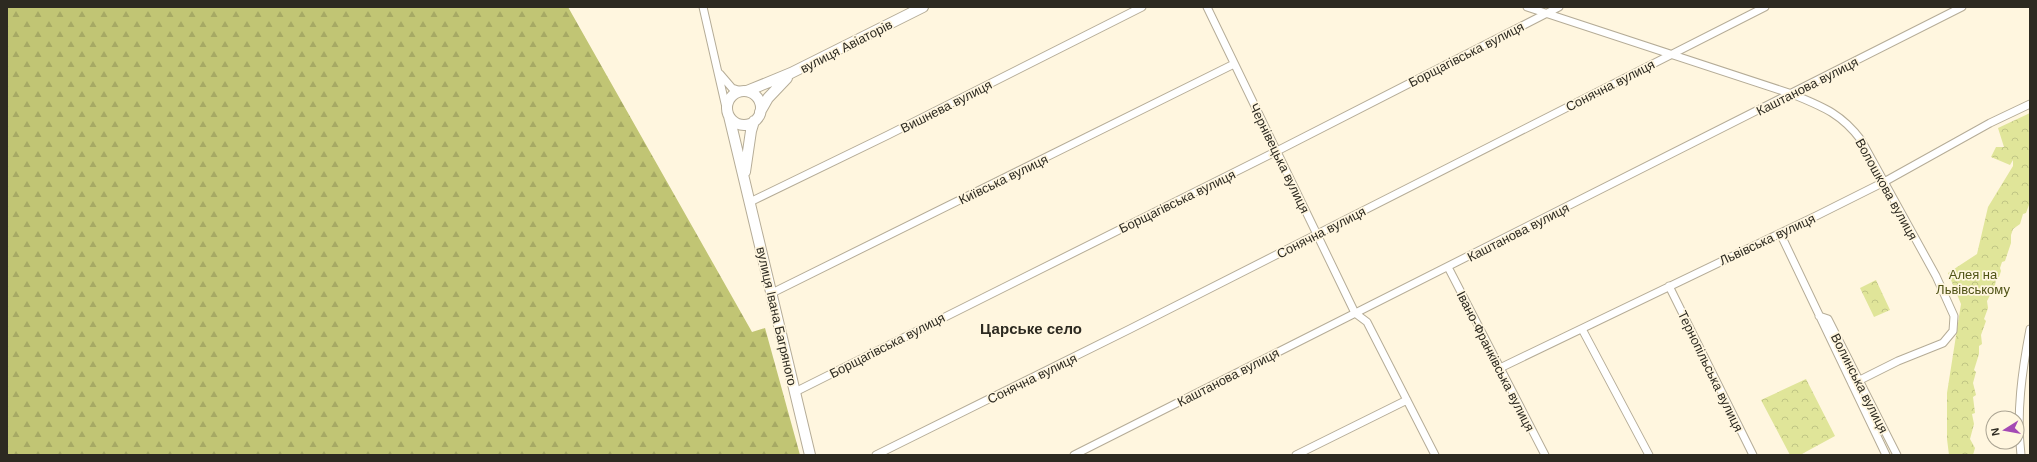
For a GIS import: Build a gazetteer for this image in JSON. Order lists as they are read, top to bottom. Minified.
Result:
{"streets":{"main road":["вулиця Авіаторів","вулиця Івана Багряного"],"street":["Борщагівська вулиця","Сонячна вулиця","Каштанова вулиця","Вишнева вулиця","Чернівецька вулиця","Київська вулиця","Волошкова вулиця","Львівська вулиця","Івано-Франківська вулиця","Тернопільська вулиця","Волинська вулиця"]},"crossings":[["вулиця Авіаторів","вулиця Івана Багряного"],["Борщагівська вулиця","Чернівецька вулиця"],["Борщагівська вулиця","Волошкова вулиця"],["Борщагівська вулиця","вулиця Івана Багряного"],["Сонячна вулиця","Чернівецька вулиця"],["Сонячна вулиця","Волошкова вулиця"],["Каштанова вулиця","Чернівецька вулиця"],["Каштанова вулиця","Волошкова вулиця"],["Каштанова вулиця","Івано-Франківська вулиця"],["Вишнева вулиця","вулиця Івана Багряного"],["Чернівецька вулиця","Київська вулиця"],["Київська вулиця","вулиця Івана Багряного"],["Волошкова вулиця","Львівська вулиця"],["Волошкова вулиця","Волинська вулиця"],["Львівська вулиця","Івано-Франківська вулиця"],["Львівська вулиця","Тернопільська вулиця"],["Львівська вулиця","Волинська вулиця"]],"districts":["Царське село"],"parks":["Алея на Львівському"],"north":"left"}
